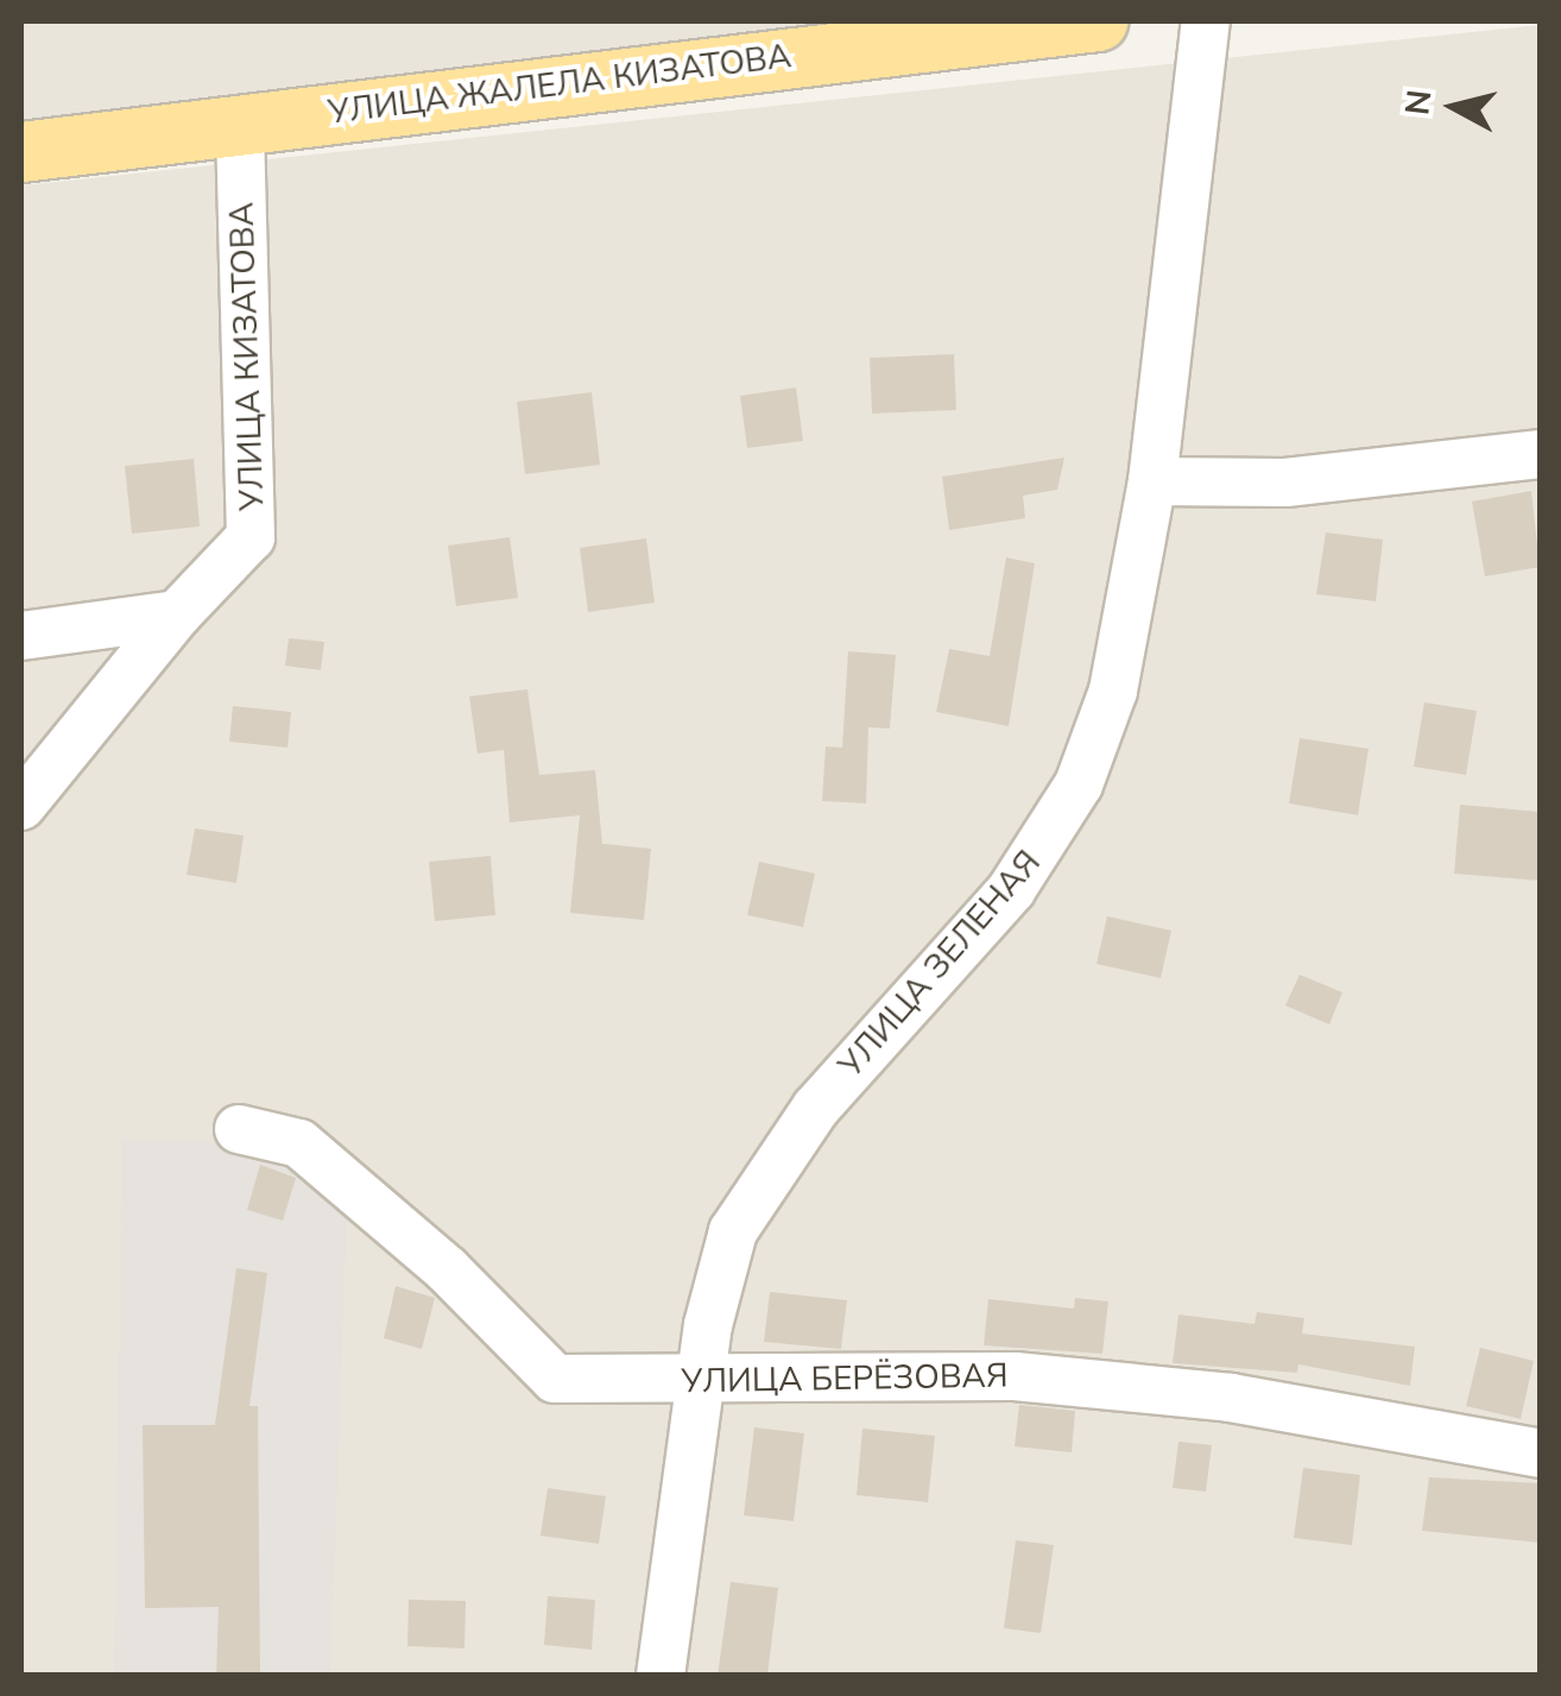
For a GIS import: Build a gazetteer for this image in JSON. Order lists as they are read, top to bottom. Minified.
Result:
{"streets":{"main road":["УЛИЦА ЖАЛЕЛА КИЗАТОВА"],"street":["УЛИЦА КИЗАТОВА","УЛИЦА ЗЕЛЕНАЯ","УЛИЦА БЕРЁЗОВАЯ"]},"crossings":[["УЛИЦА ЖАЛЕЛА КИЗАТОВА","УЛИЦА КИЗАТОВА"],["УЛИЦА ЗЕЛЕНАЯ","УЛИЦА БЕРЁЗОВАЯ"]],"north":"left"}
